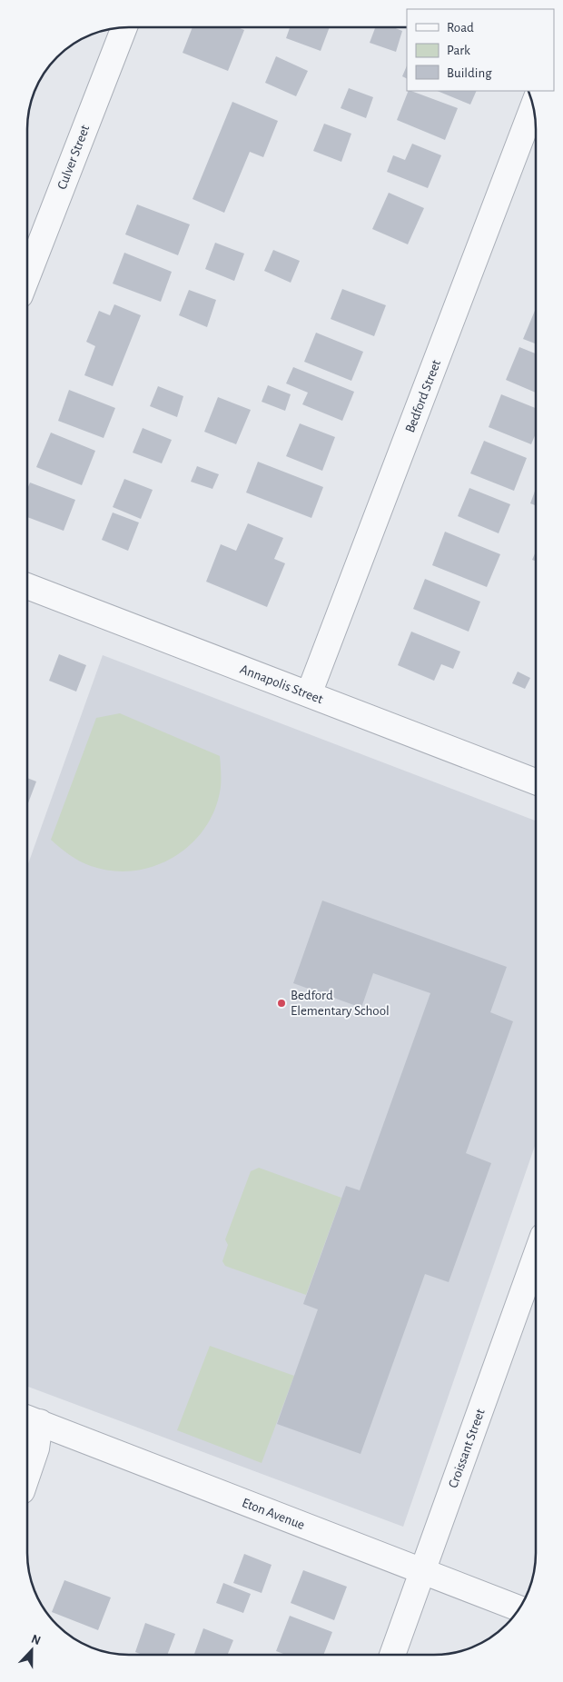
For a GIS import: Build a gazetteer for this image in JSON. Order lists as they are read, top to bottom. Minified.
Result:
{"streets":{"street":["Culver Street","Bedford Street","Annapolis Street","Croissant Street","Eton Avenue"]},"crossings":[["Bedford Street","Annapolis Street"],["Croissant Street","Eton Avenue"]],"places":["Bedford Elementary School"],"legend":["Road","Park","Building"],"north":"top"}
